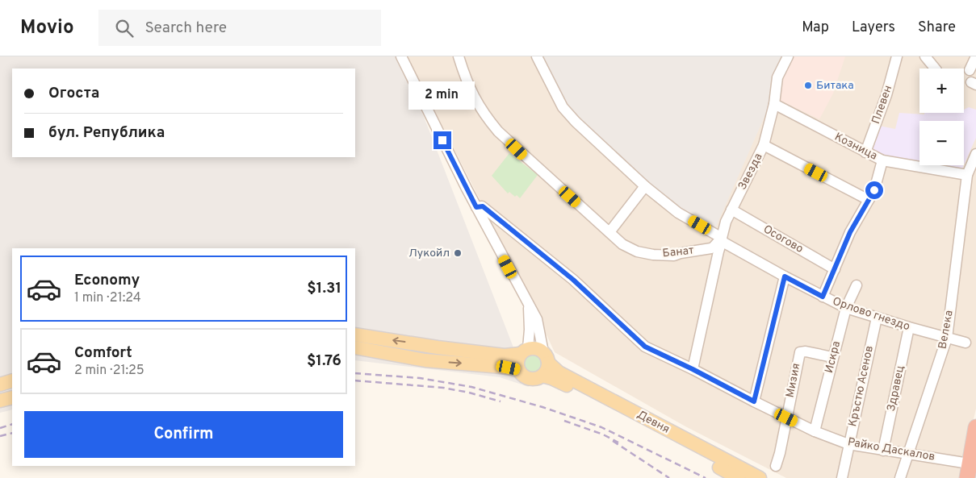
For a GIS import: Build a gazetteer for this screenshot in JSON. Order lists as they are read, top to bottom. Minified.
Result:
{"streets":{"main road":["Девня"],"street":["Плевен","Козница","Звезда","Осогово","Банат","Орлово гнездо","Велека","Искра","Мизия","Кръстю Асенов","Здравец","Райко Даскалов"]},"crossings":[["Плевен","Козница"],["Козница","Звезда"],["Козница","Велека"],["Звезда","Осогово"],["Звезда","Банат"],["Звезда","Орлово гнездо"],["Звезда","Райко Даскалов"],["Банат","Орлово гнездо"],["Орлово гнездо","Велека"],["Орлово гнездо","Искра"],["Орлово гнездо","Кръстю Асенов"],["Орлово гнездо","Здравец"],["Велека","Райко Даскалов"],["Искра","Мизия"],["Искра","Райко Даскалов"],["Мизия","Райко Даскалов"],["Кръстю Асенов","Райко Даскалов"],["Здравец","Райко Даскалов"]],"places":["Битака","Лукойл"],"page":{"header":"Movio","search":"Search here","nav":["Map","Layers","Share"],"map_buttons":["+","−"],"banner":["Огоста","бул. Република"],"bubble":"2 min","list":[{"name":"Economy","note":"1 min · 21:24","value":"$1.31"},{"name":"Comfort","note":"2 min · 21:25","value":"$1.76"}],"buttons":"Confirm"}}
